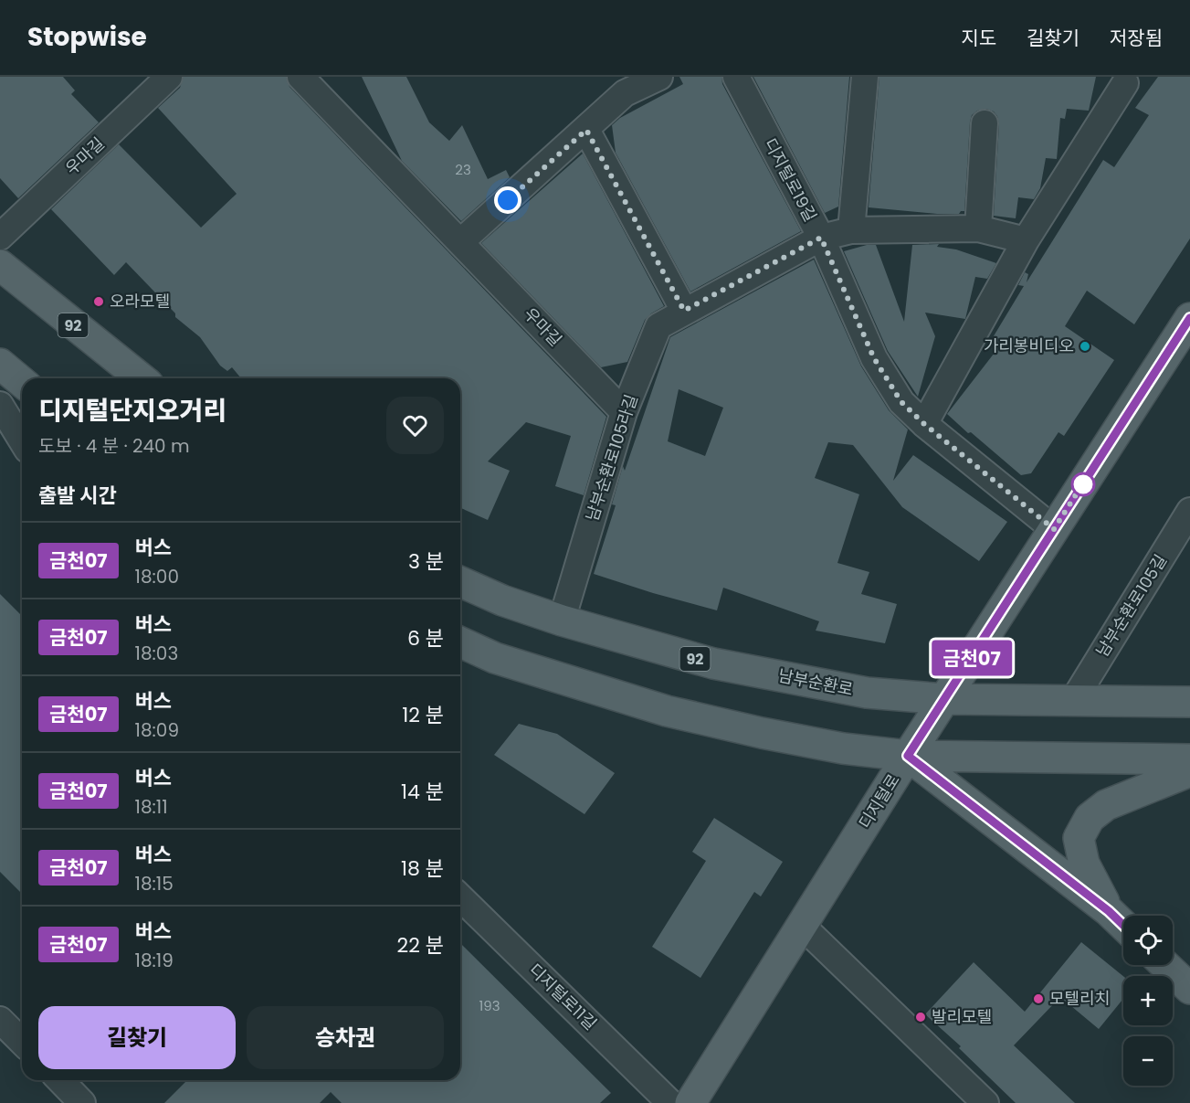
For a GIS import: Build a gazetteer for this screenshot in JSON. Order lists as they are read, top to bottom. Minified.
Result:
{"streets":{"main road":["92","남부순환로","디지털로"],"street":["우마길","디지털로19길","남부순환로105라길","남부순환로105길","디지털로11길"]},"crossings":[["우마길","남부순환로105라길"],["디지털로19길","남부순환로105라길"],["디지털로19길","디지털로"],["남부순환로105라길","남부순환로"],["남부순환로105길","남부순환로"],["남부순환로","디지털로"]],"places":["오라모텔","가리봉비디오","모텔리치","발리모텔"],"lines":["bus line 금천07"],"house_numbers":["23","193"],"page":{"header":"Stopwise","nav":["지도","길찾기","저장됨"],"on_map":"금천07","heading":[["디지털단지오거리","도보 · 4 분 · 240 m"],"출발 시간"],"list":[{"mark":"금천07","name":"버스","note":"18:00","value":"3 분"},{"mark":"금천07","name":"버스","note":"18:03","value":"6 분"},{"mark":"금천07","name":"버스","note":"18:09","value":"12 분"},{"mark":"금천07","name":"버스","note":"18:11","value":"14 분"},{"mark":"금천07","name":"버스","note":"18:15","value":"18 분"},{"mark":"금천07","name":"버스","note":"18:19","value":"22 분"}],"map_buttons":["+","−"],"buttons":["길찾기","승차권"]}}
